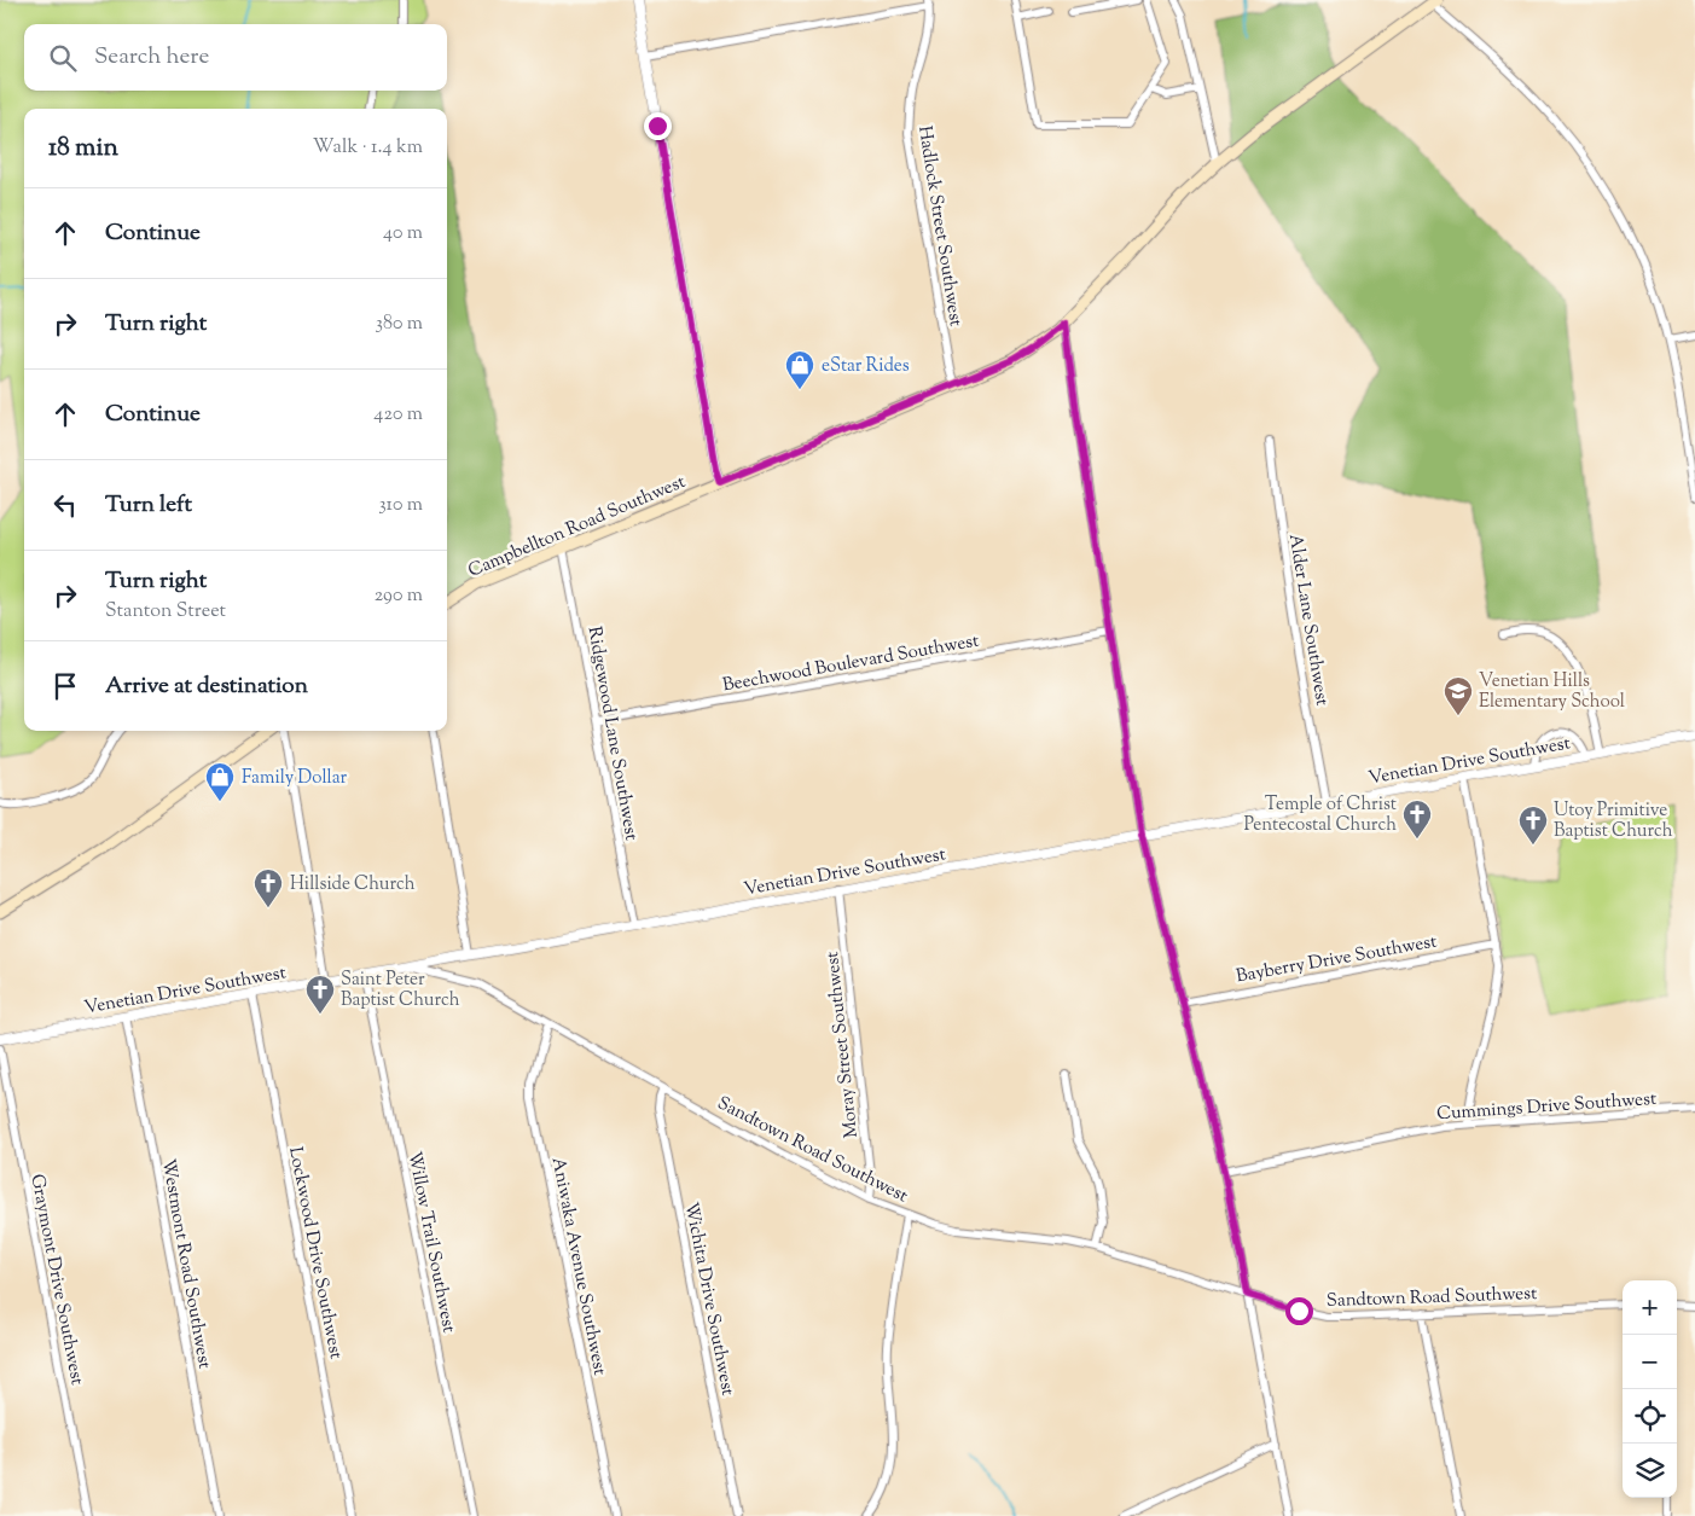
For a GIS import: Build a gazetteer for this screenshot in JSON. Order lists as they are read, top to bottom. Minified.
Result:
{"streets":{"main road":["Campbellton Road Southwest"],"street":["Hadlock Street Southwest","Alder Lane Southwest","Beechwood Boulevard Southwest","Ridgewood Lane Southwest","Venetian Drive Southwest","Bayberry Drive Southwest","Moray Street Southwest","Cummings Drive Southwest","Sandtown Road Southwest","Willow Trail Southwest","Lockwood Drive Southwest","Westmont Road Southwest","Aniwaka Avenue Southwest","Graymont Drive Southwest","Wichita Drive Southwest"]},"crossings":[["Hadlock Street Southwest","Campbellton Road Southwest"],["Campbellton Road Southwest","Ridgewood Lane Southwest"],["Alder Lane Southwest","Venetian Drive Southwest"],["Beechwood Boulevard Southwest","Ridgewood Lane Southwest"],["Ridgewood Lane Southwest","Venetian Drive Southwest"],["Venetian Drive Southwest","Moray Street Southwest"],["Venetian Drive Southwest","Sandtown Road Southwest"],["Venetian Drive Southwest","Willow Trail Southwest"],["Venetian Drive Southwest","Lockwood Drive Southwest"],["Venetian Drive Southwest","Westmont Road Southwest"],["Moray Street Southwest","Sandtown Road Southwest"],["Sandtown Road Southwest","Aniwaka Avenue Southwest"],["Sandtown Road Southwest","Wichita Drive Southwest"]],"places":{"shop":["eStar Rides","Family Dollar"],"school or university":["Venetian Hills Elementary School"],"church":["Temple of Christ Pentecostal Church","Utoy Primitive Baptist Church","Hillside Church","Saint Peter Baptist Church"]},"page":{"search":"Search here","heading":["18 min","Walk · 1.4 km"],"list":[["Continue","40 m"],["Turn right","380 m"],["Continue","420 m"],["Turn left","310 m"],["Turn right","Stanton Street","290 m"],"Arrive at destination"],"map_buttons":["+","−"]}}
